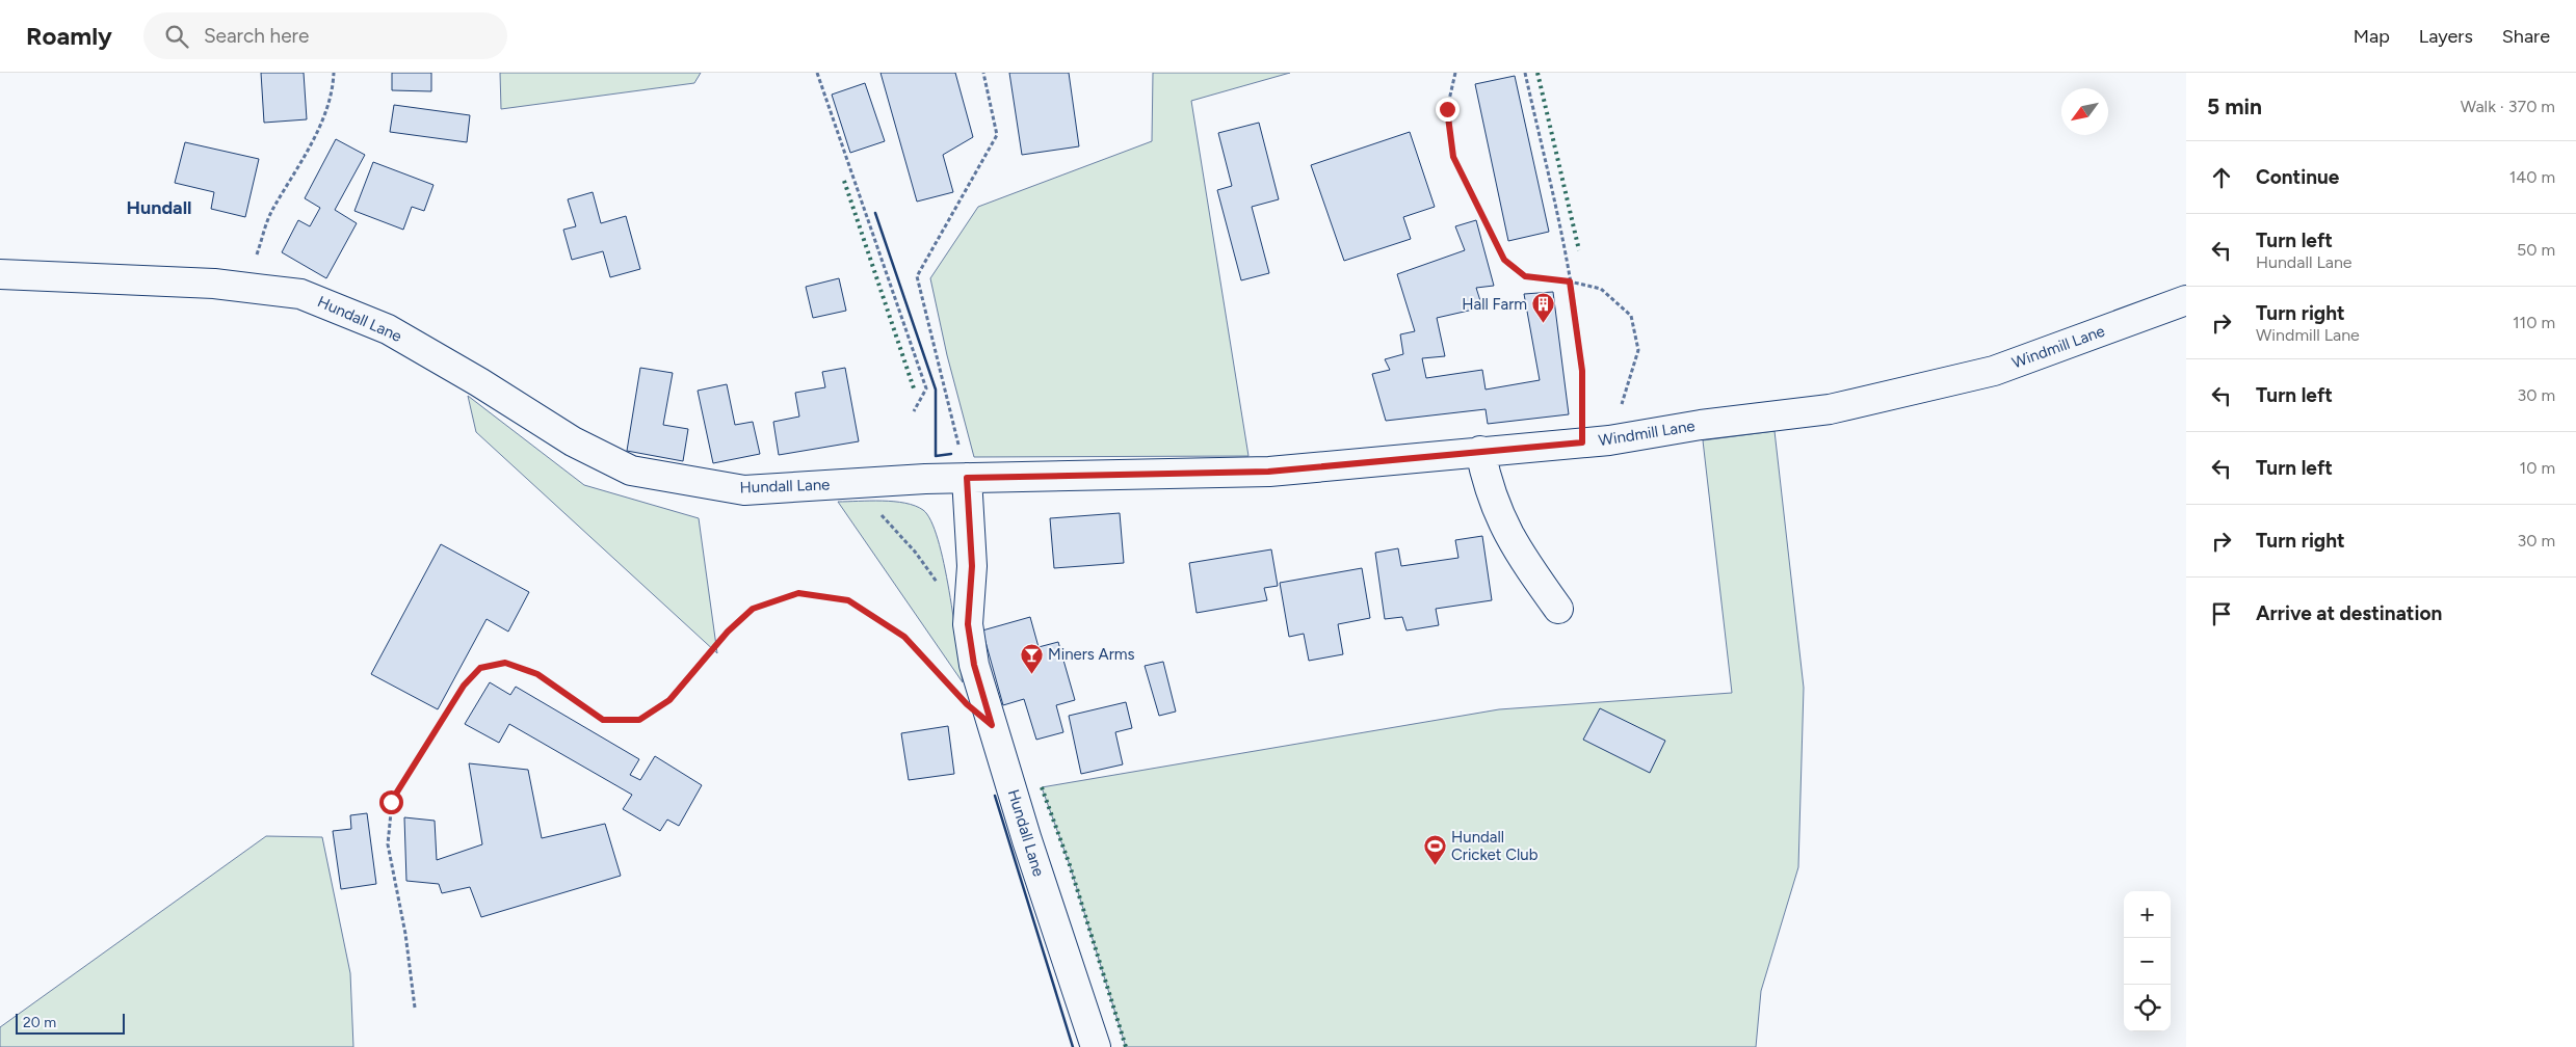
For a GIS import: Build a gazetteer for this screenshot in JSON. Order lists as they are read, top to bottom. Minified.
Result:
{"streets":{"street":["Hundall Lane","Windmill Lane"]},"crossings":[["Hundall Lane","Windmill Lane"]],"districts":["Hundall"],"places":{"building":["Hall Farm"],"bar":["Miners Arms"],"sports":["Hundall Cricket Club"]},"scale_bar":"20 m","north":"bottom left","page":{"header":"Roamly","search":"Search here","nav":["Map","Layers","Share"],"heading":["5 min","Walk · 370 m"],"list":[["Continue","140 m"],["Turn left","Hundall Lane","50 m"],["Turn right","Windmill Lane","110 m"],["Turn left","30 m"],["Turn left","10 m"],["Turn right","30 m"],"Arrive at destination"],"map_buttons":["+","−"],"scale":"20 m"}}
